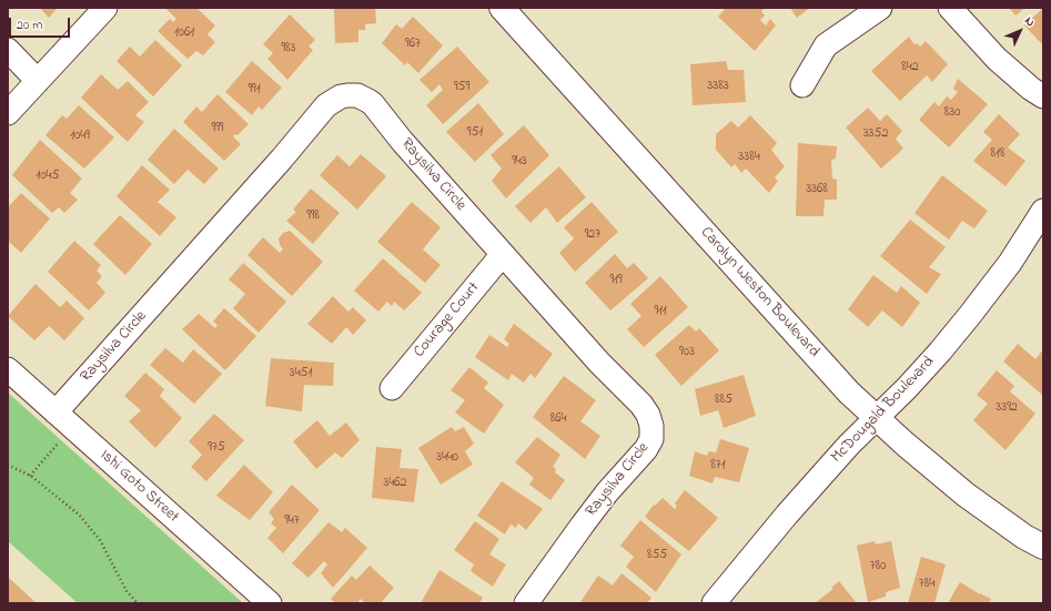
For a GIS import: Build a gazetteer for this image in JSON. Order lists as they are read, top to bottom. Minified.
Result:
{"streets":{"street":["Raysilva Circle","Carolyn Weston Boulevard","Courage Court","McDougald Boulevard","Ishi Goto Street"]},"crossings":[["Raysilva Circle","Courage Court"],["Raysilva Circle","Ishi Goto Street"],["Carolyn Weston Boulevard","McDougald Boulevard"]],"house_numbers":["1061","967","983","842","3383","959","991","830","999","951","3352","1049","818","3384","943","1045","3368","998","927","919","911","903","3451","885","3392","864","975","3440","871","3462","947","855","780","784"],"scale_bar":"20 m","north":"top right"}
